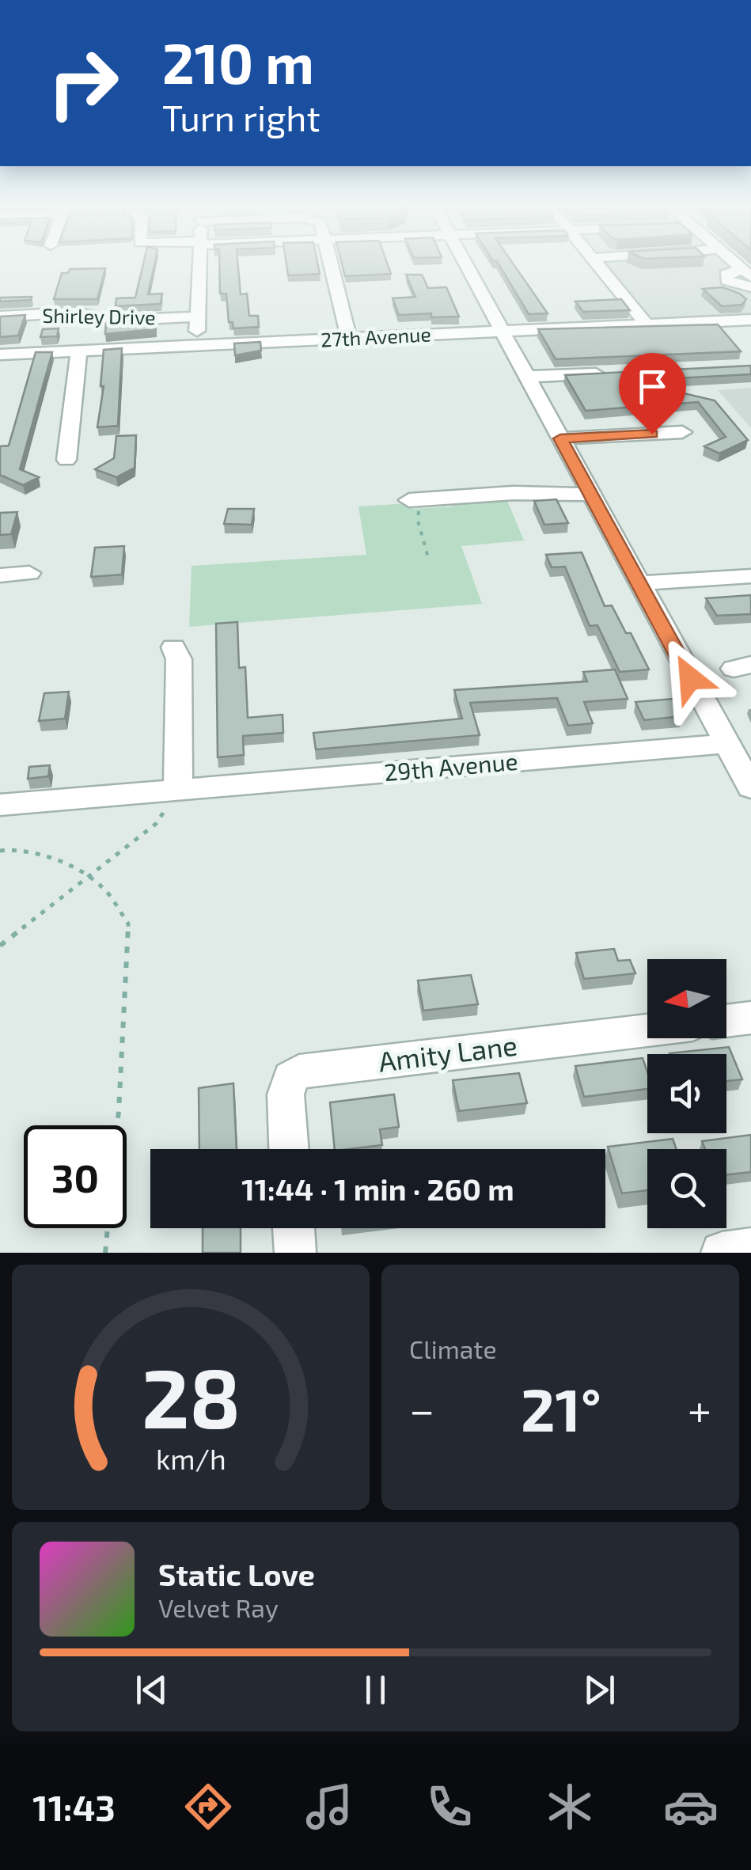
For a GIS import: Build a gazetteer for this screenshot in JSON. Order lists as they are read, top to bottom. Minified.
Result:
{"streets":{"street":["Shirley Drive","27th Avenue","29th Avenue","Amity Lane"]},"north":"left","page":{"turn":["210 m","Turn right"],"limit":"30","trip":"11:44 · 1 min · 260 m","tile":"Climate","heat":["−","21°","+"],"song":["Static Love","Velvet Ray"],"tabs":"11:43","gauge":["28","km/h"]}}
